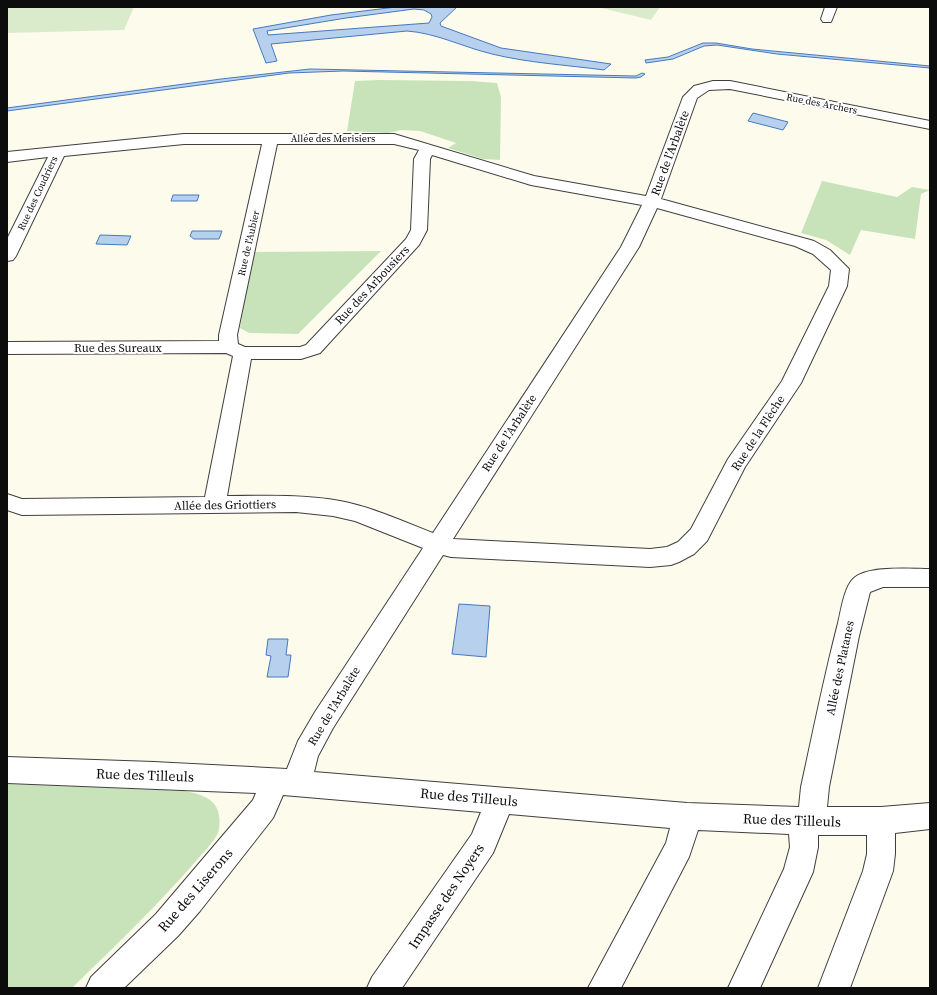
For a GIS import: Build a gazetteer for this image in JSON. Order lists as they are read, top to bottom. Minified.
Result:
{"streets":{"street":["Rue des Archers","Allée des Merisiers","Rue de l’Arbalète","Rue des Coudriers","Rue de l'Aubier","Rue des Arbousiers","Rue des Sureaux","Rue de la Flèche","Allée des Griottiers","Allée des Platanes","Rue des Tilleuls","Rue des Liserons","Impasse des Noyers"]},"crossings":[["Rue des Archers","Rue de l’Arbalète"],["Allée des Merisiers","Rue de l’Arbalète"],["Allée des Merisiers","Rue des Coudriers"],["Allée des Merisiers","Rue de l'Aubier"],["Allée des Merisiers","Rue des Arbousiers"],["Allée des Merisiers","Rue de la Flèche"],["Rue de l’Arbalète","Rue de la Flèche"],["Rue de l’Arbalète","Allée des Griottiers"],["Rue de l’Arbalète","Rue des Tilleuls"],["Rue de l’Arbalète","Rue des Liserons"],["Rue de l'Aubier","Rue des Arbousiers"],["Rue de l'Aubier","Rue des Sureaux"],["Rue des Arbousiers","Rue des Sureaux"],["Rue de la Flèche","Allée des Griottiers"],["Allée des Platanes","Rue des Tilleuls"],["Rue des Tilleuls","Rue des Liserons"],["Rue des Tilleuls","Impasse des Noyers"]]}
